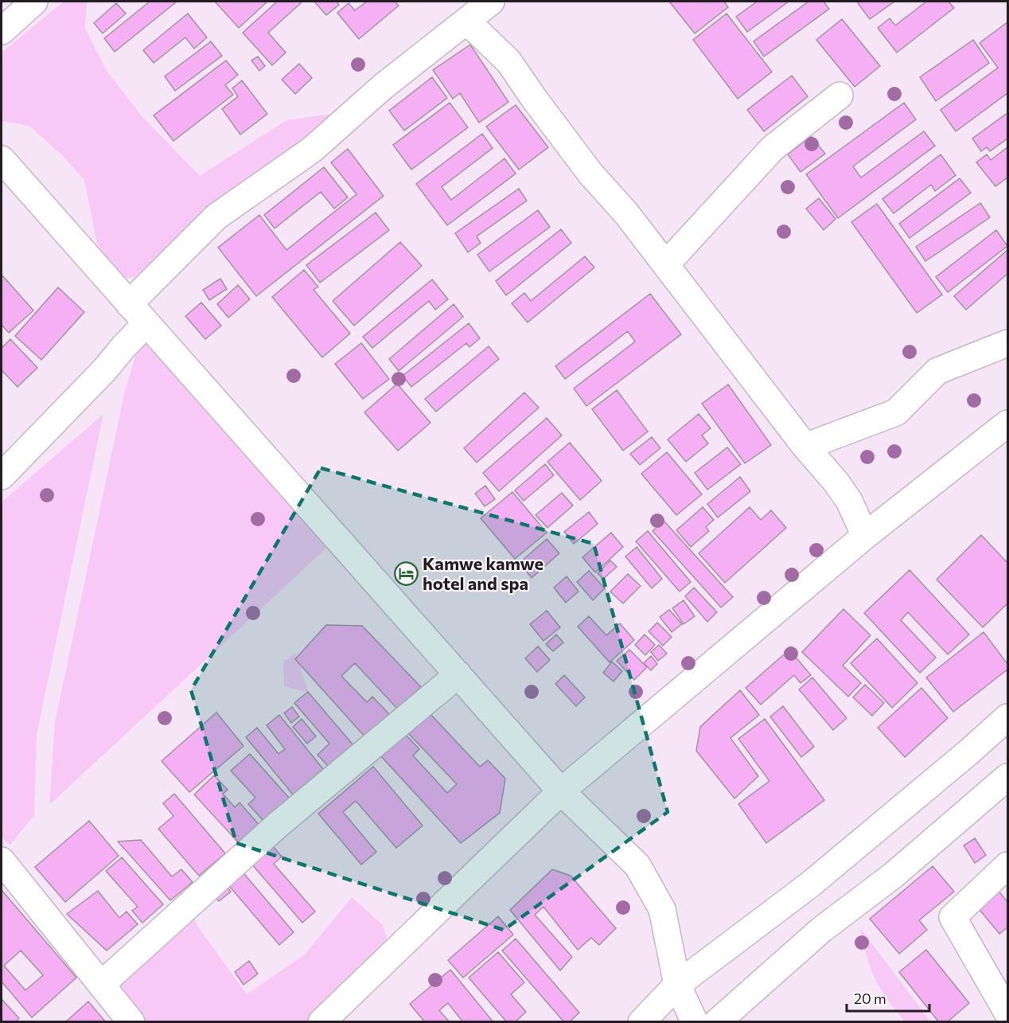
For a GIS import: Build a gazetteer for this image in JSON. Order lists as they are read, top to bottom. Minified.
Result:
{"places":{"hotel":["Kamwe kamwe hotel and spa"]},"scale_bar":"20 m"}
